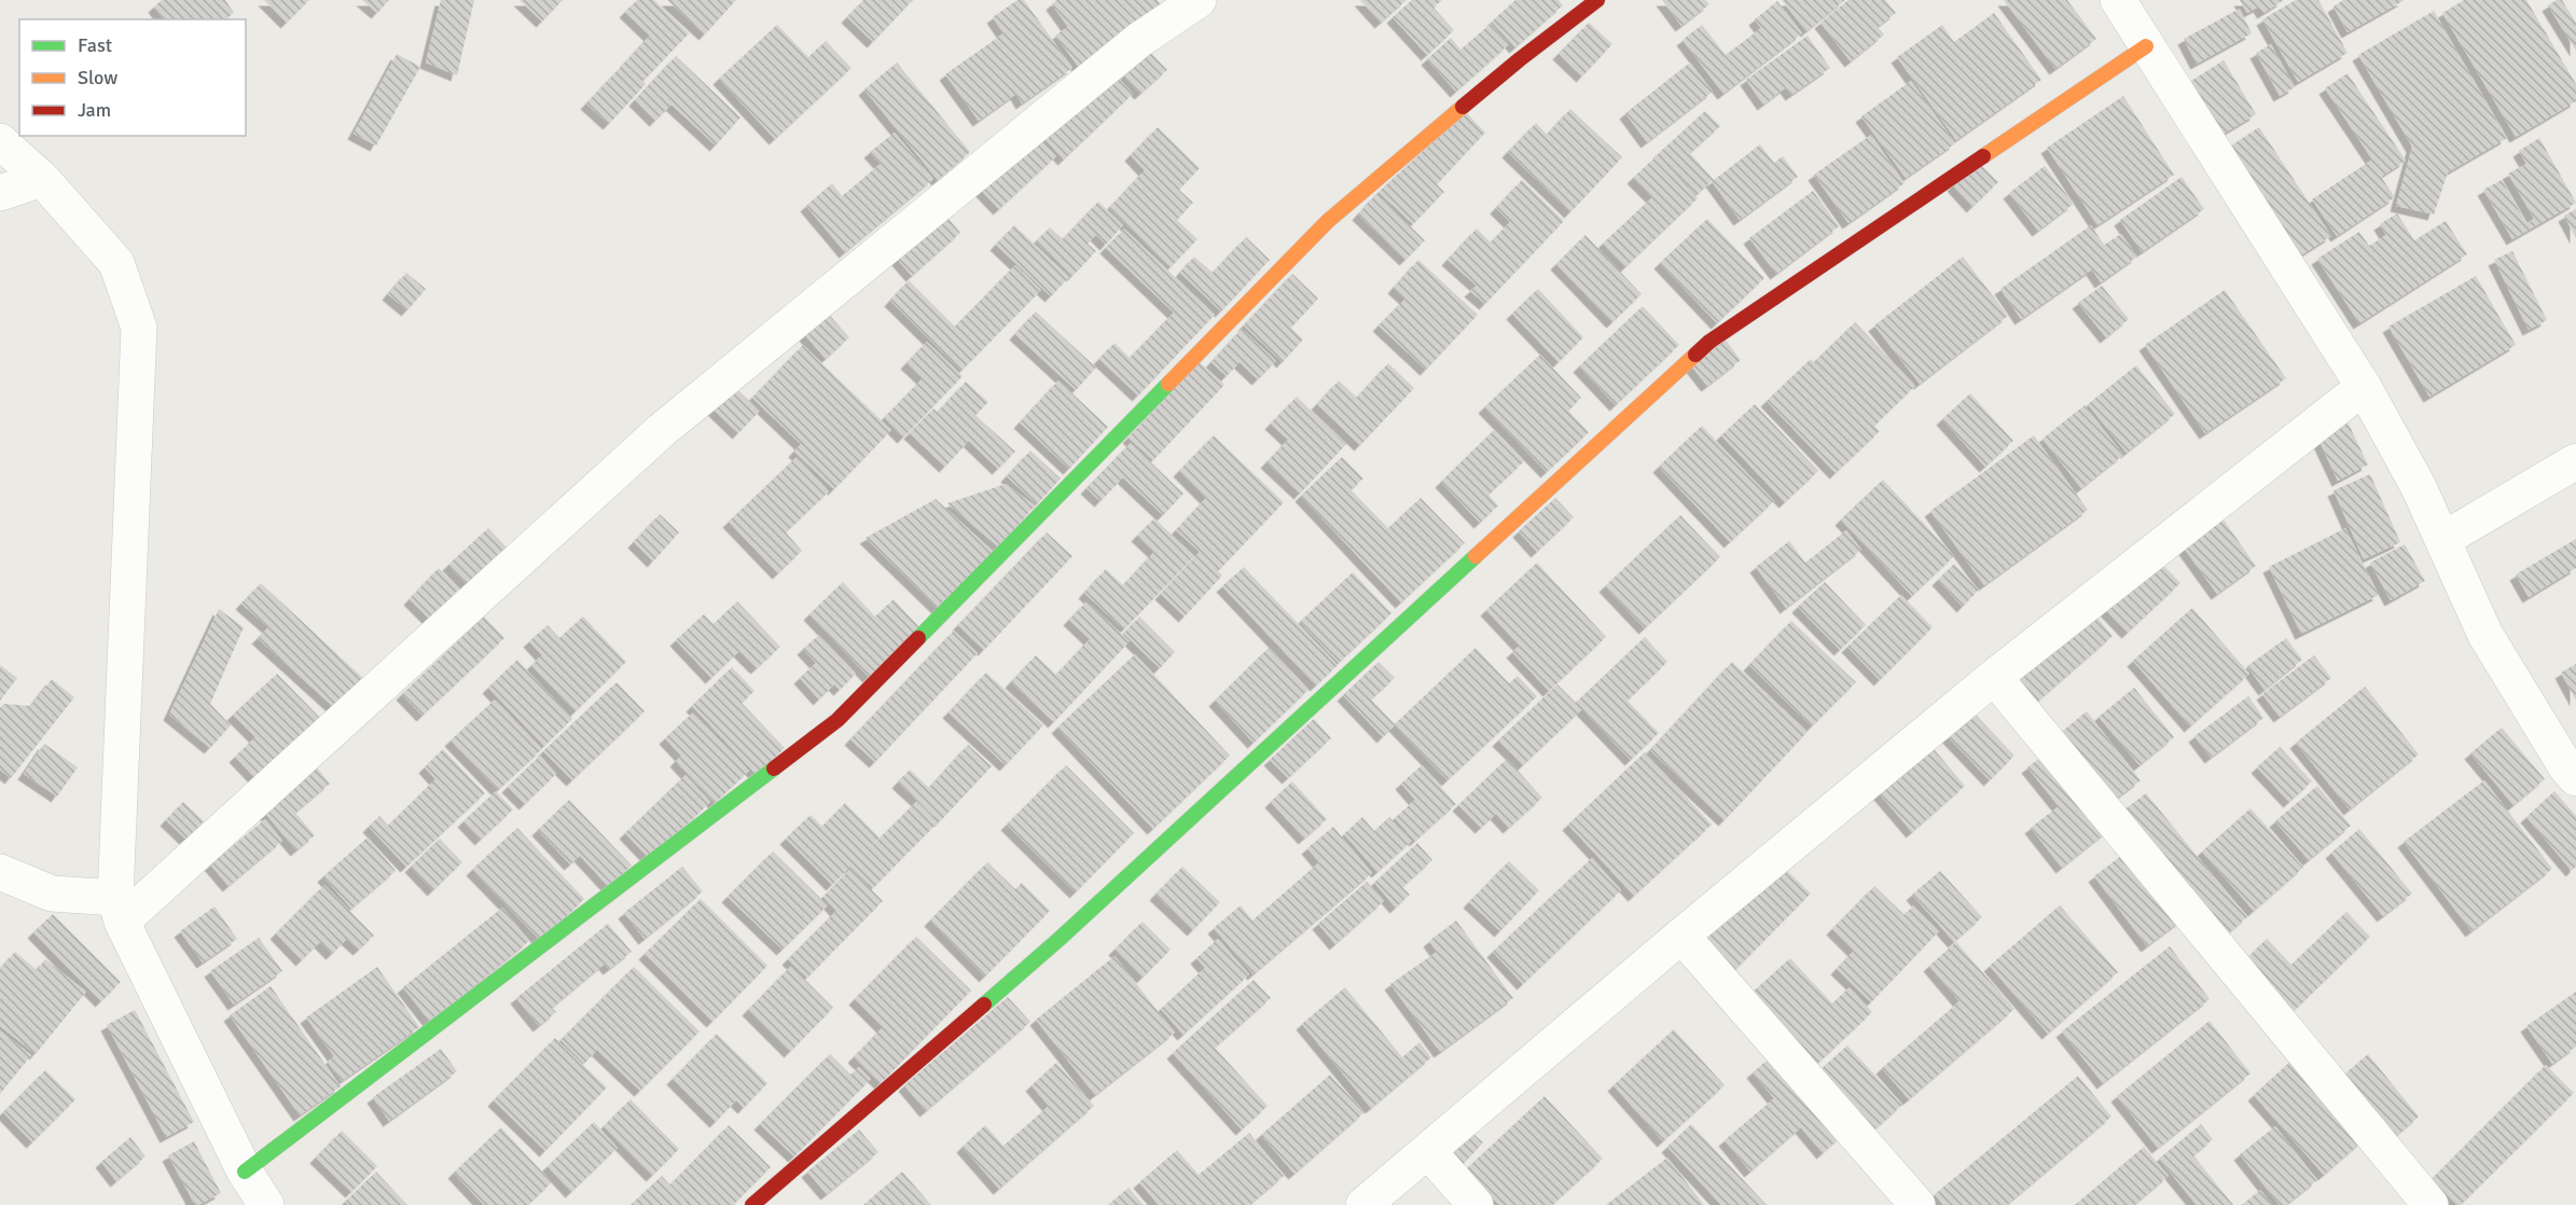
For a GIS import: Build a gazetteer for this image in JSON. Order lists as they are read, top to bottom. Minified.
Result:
{"legend":["Fast","Slow","Jam"]}
